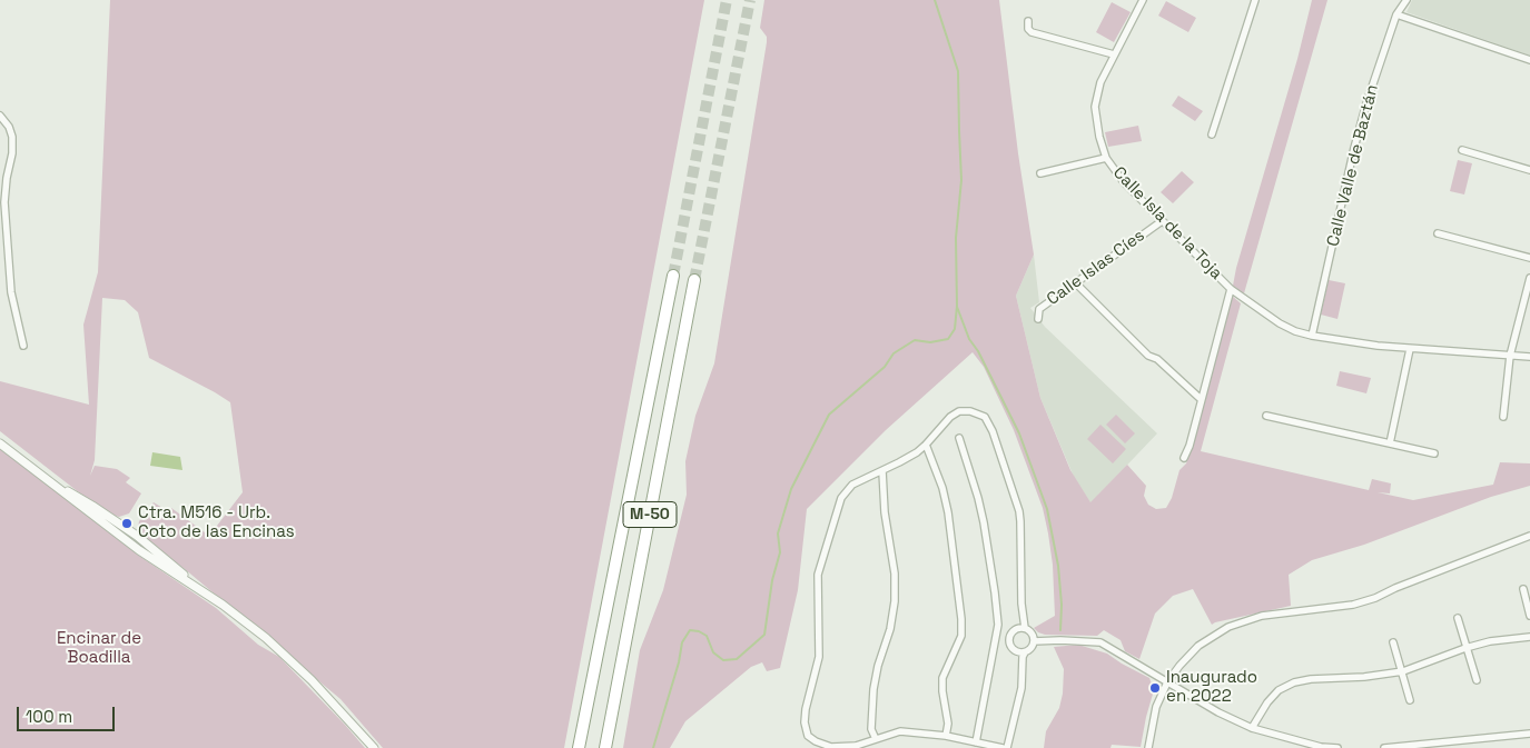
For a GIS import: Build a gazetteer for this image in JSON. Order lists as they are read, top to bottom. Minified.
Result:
{"streets":{"highway":["M-50"],"street":["Calle Valle de Baztán","Calle Isla de la Toja","Calle Islas Cíes"]},"crossings":[["Calle Valle de Baztán","Calle Isla de la Toja"],["Calle Isla de la Toja","Calle Islas Cíes"]],"parks":["Encinar de Boadilla"],"places":["Ctra. M516 - Urb. Coto de las Encinas","Inaugurado en 2022"],"scale_bar":"100 m"}
